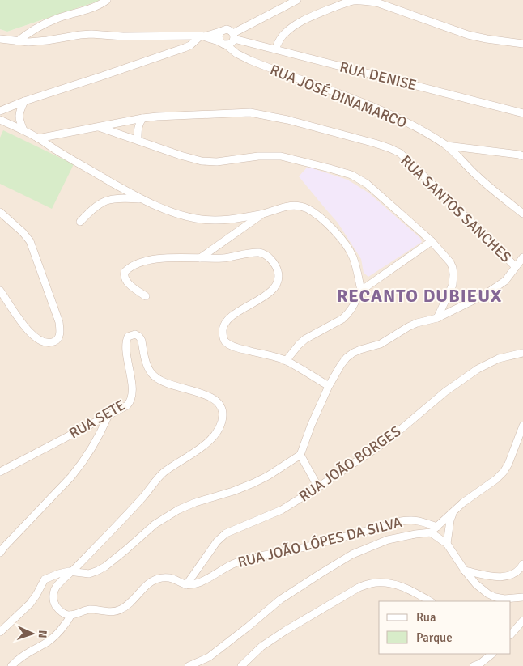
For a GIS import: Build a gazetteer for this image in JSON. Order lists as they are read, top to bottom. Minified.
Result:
{"streets":{"street":["RUA DENISE","RUA JOSÉ DINAMARCO","RUA SANTOS SANCHES","RUA SETE","RUA JOÃO BORGES","RUA JOÃO LÓPES DA SILVA"]},"crossings":[["RUA DENISE","RUA JOSÉ DINAMARCO"],["RUA JOÃO BORGES","RUA JOÃO LÓPES DA SILVA"]],"districts":["RECANTO DUBIEUX"],"legend":["Rua","Parque"],"north":"right"}
